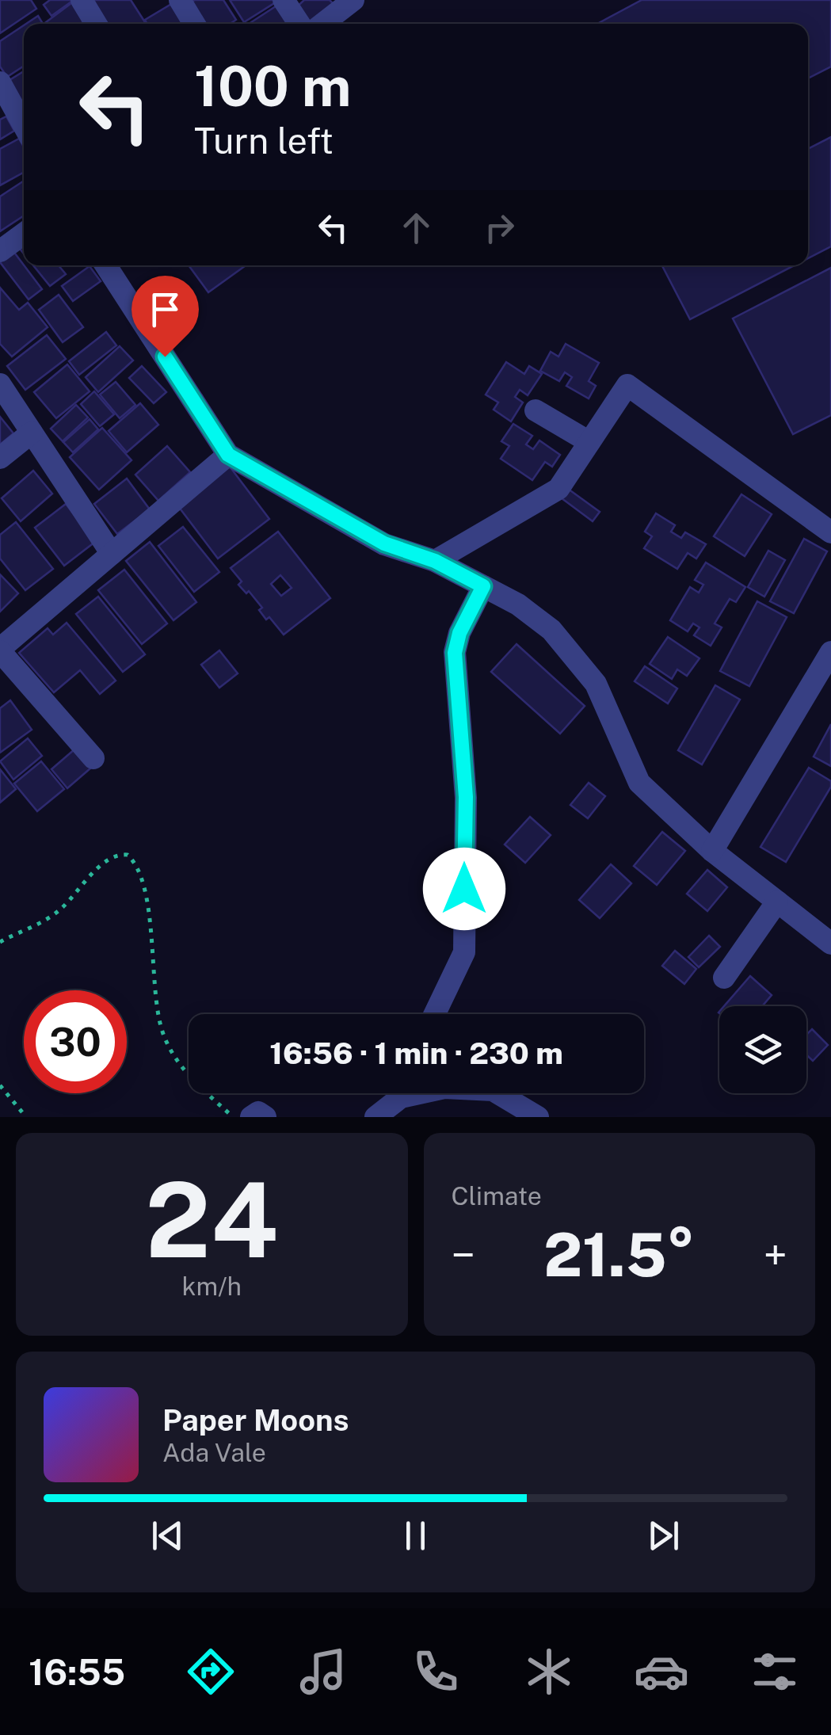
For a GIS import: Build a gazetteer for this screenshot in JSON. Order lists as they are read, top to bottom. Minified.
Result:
{"page":{"turn":["100 m","Turn left"],"limit":"30","trip":"16:56 · 1 min · 230 m","tile":[["24","km/h"],"Climate"],"heat":["−","21.5°","+"],"song":["Paper Moons","Ada Vale"],"tabs":"16:55"}}
